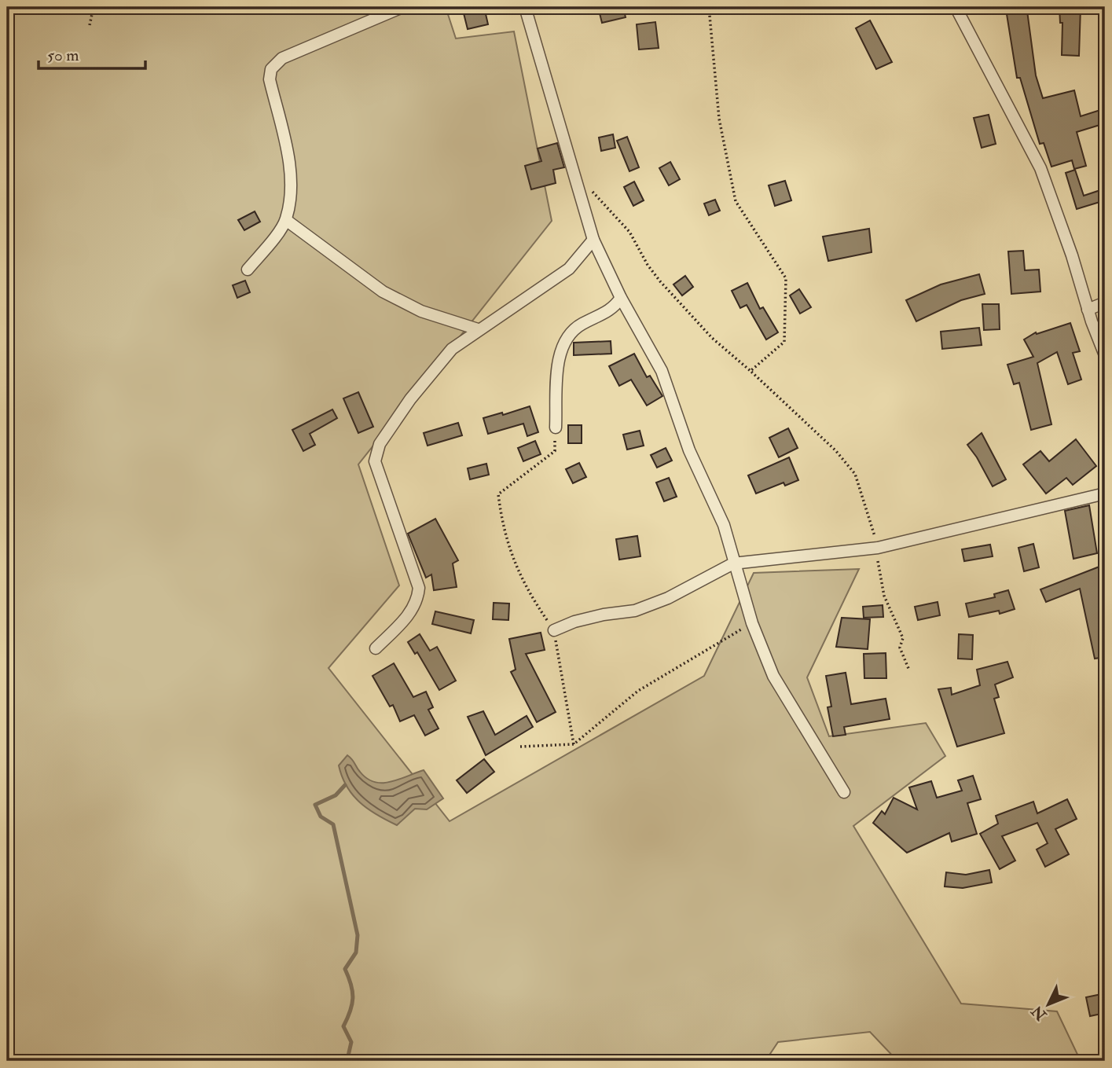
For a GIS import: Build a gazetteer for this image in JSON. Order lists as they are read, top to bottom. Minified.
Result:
{"scale_bar":"50 m","north":"bottom left"}
